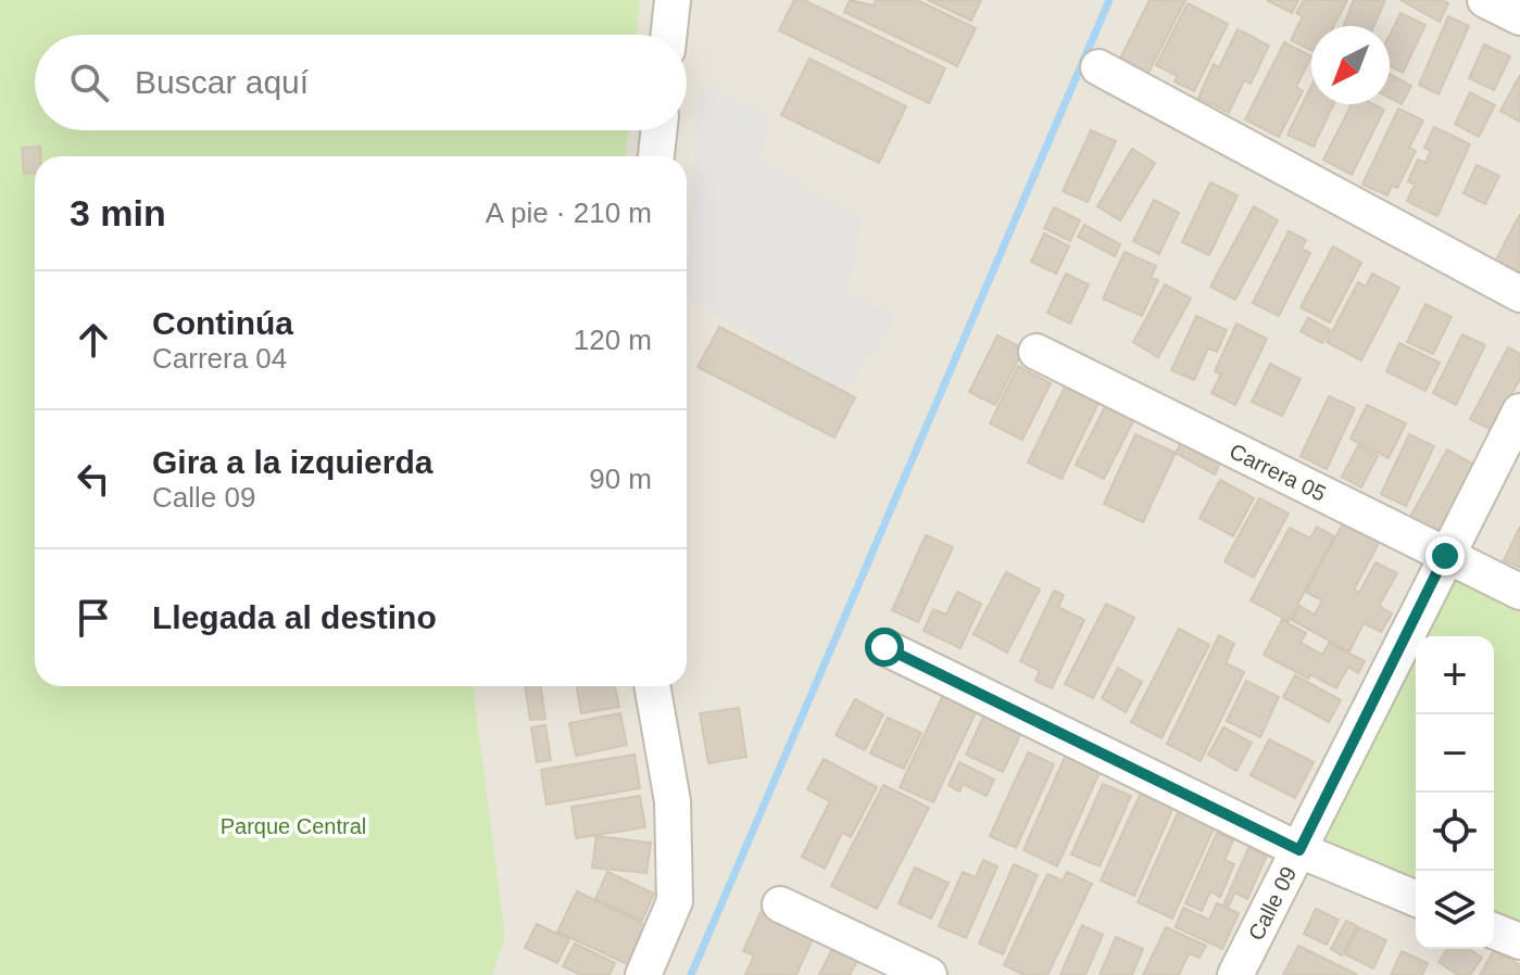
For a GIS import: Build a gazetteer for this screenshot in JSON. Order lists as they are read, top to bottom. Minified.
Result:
{"streets":{"street":["Carrera 05","Calle 09"]},"crossings":[["Carrera 05","Calle 09"]],"parks":["Parque Central"],"north":"bottom left","page":{"search":"Buscar aquí","heading":["3 min","A pie · 210 m"],"list":[["Continúa","Carrera 04","120 m"],["Gira a la izquierda","Calle 09","90 m"],"Llegada al destino"],"map_buttons":["+","−"]}}
